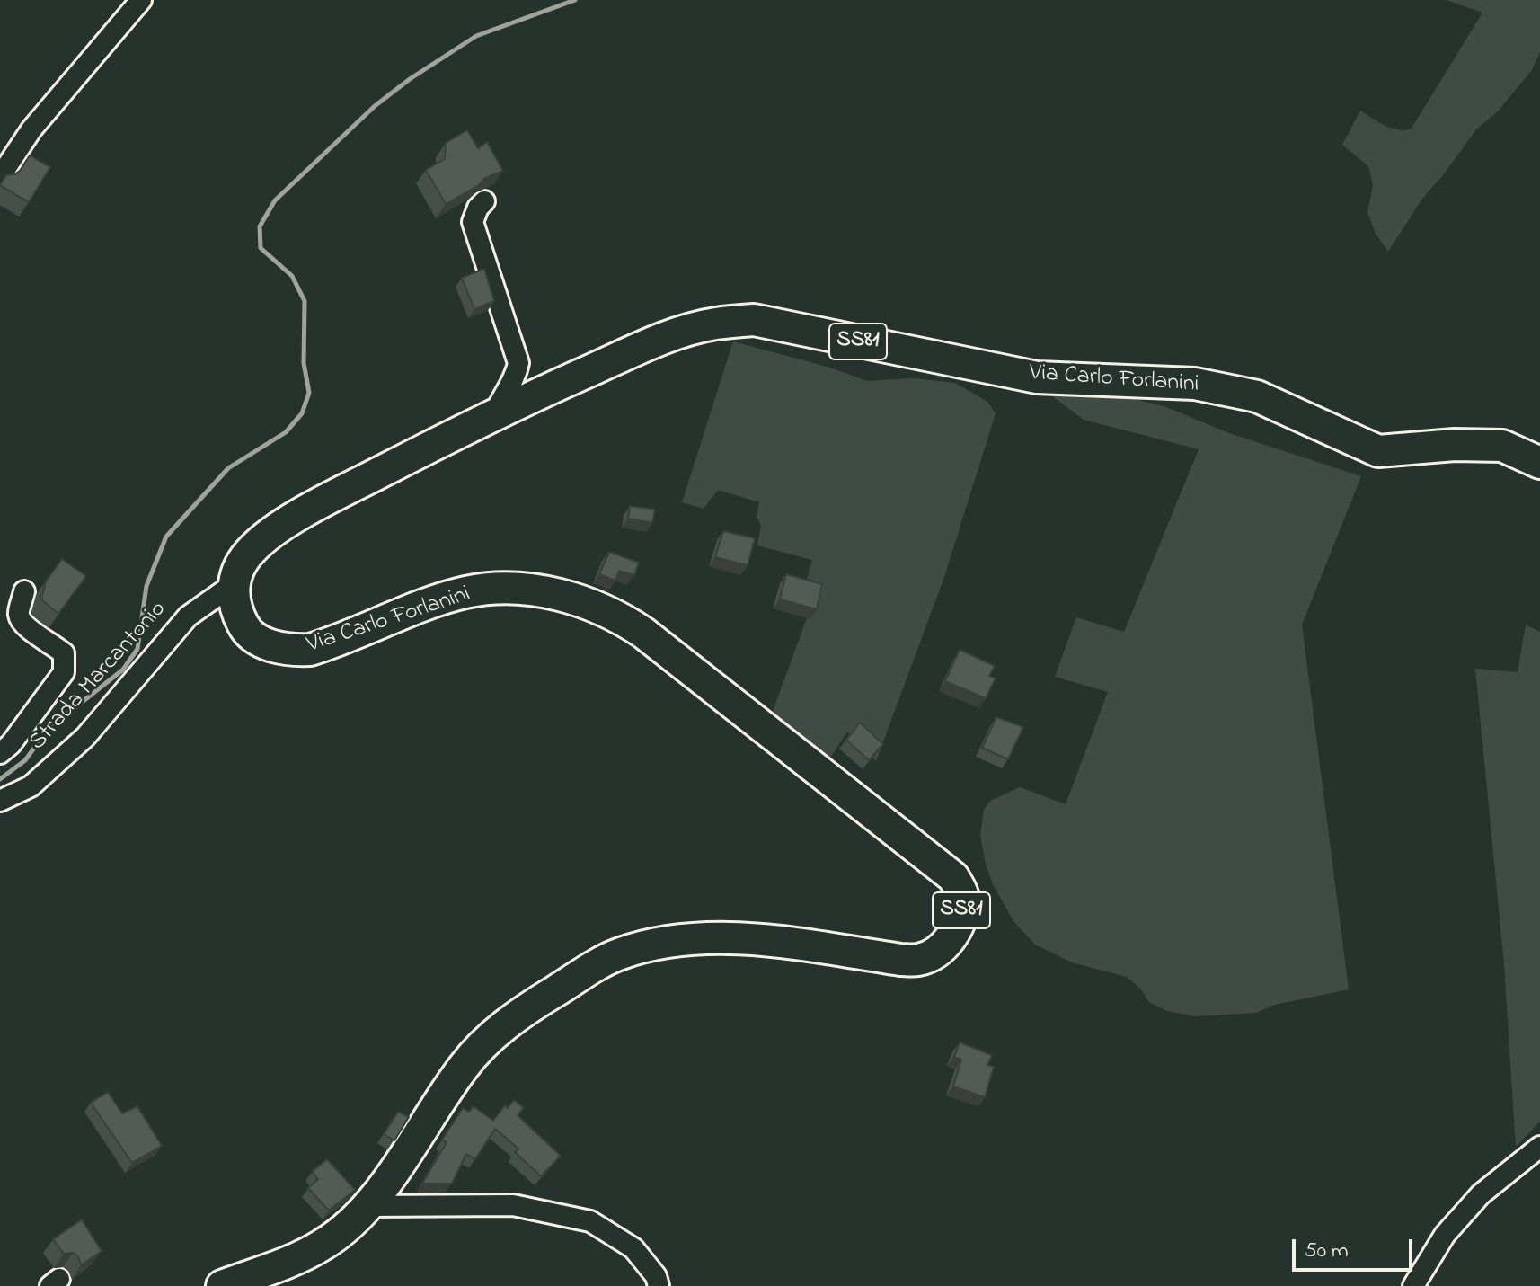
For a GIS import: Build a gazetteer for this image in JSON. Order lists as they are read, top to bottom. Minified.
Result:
{"streets":{"main road":["SS81","Via Carlo Forlanini"],"street":["Strada Marcantonio"]},"crossings":[["Via Carlo Forlanini","Strada Marcantonio"]],"scale_bar":"50 m"}
